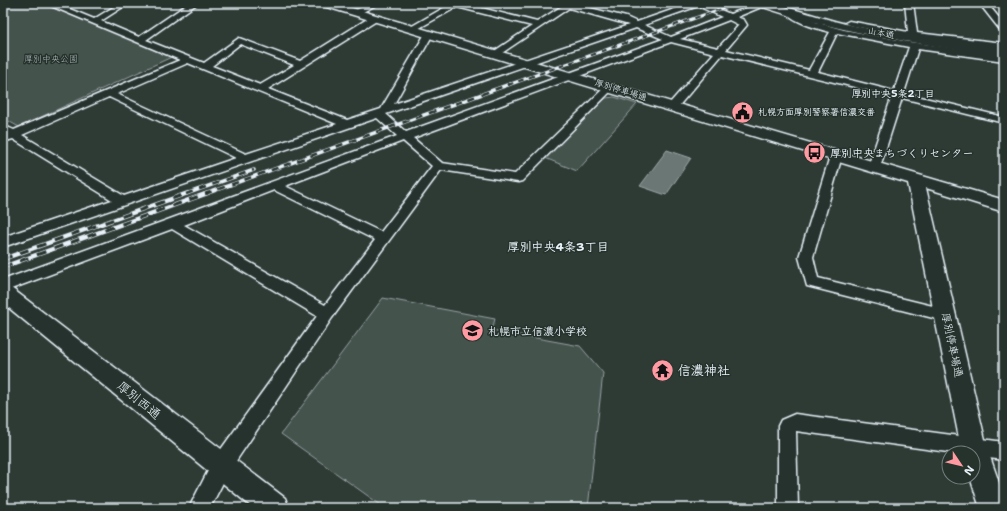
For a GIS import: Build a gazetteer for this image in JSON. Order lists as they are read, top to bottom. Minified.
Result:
{"streets":{"street":["山本通","厚別停車場通","厚別西通"]},"districts":["厚別中央5条2丁目","厚別中央4条3丁目"],"parks":["厚別中央公園"],"places":{"public building":["札幌方面厚別警察署信濃交番"],"bus stop":["厚別中央まちづくりセンター"],"school or university":["札幌市立信濃小学校"],"temple":["信濃神社"]},"north":"bottom right"}
